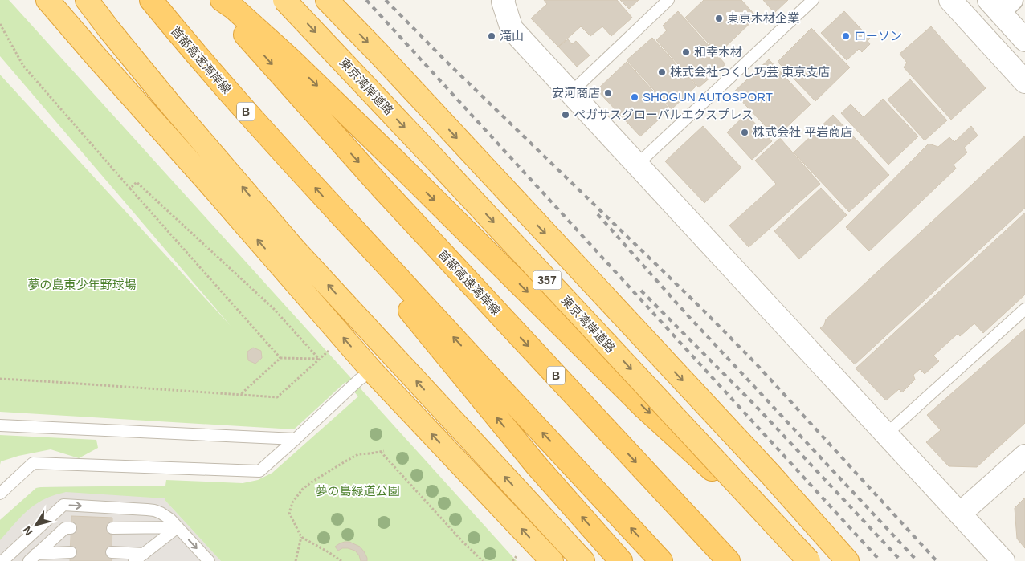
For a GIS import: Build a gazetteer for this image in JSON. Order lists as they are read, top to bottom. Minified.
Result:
{"streets":{"highway":["首都高速湾岸線","東京湾岸道路","B","357"]},"parks":["夢の島東少年野球場","夢の島緑道公園"],"places":["東京木材企業","滝山","ローソン","和幸木材","株式会社つくし巧芸 東京支店","安河商店","SHOGUN AUTOSPORT","ペガサスグローバルエクスプレス","株式会社 平岩商店"],"north":"bottom left"}
